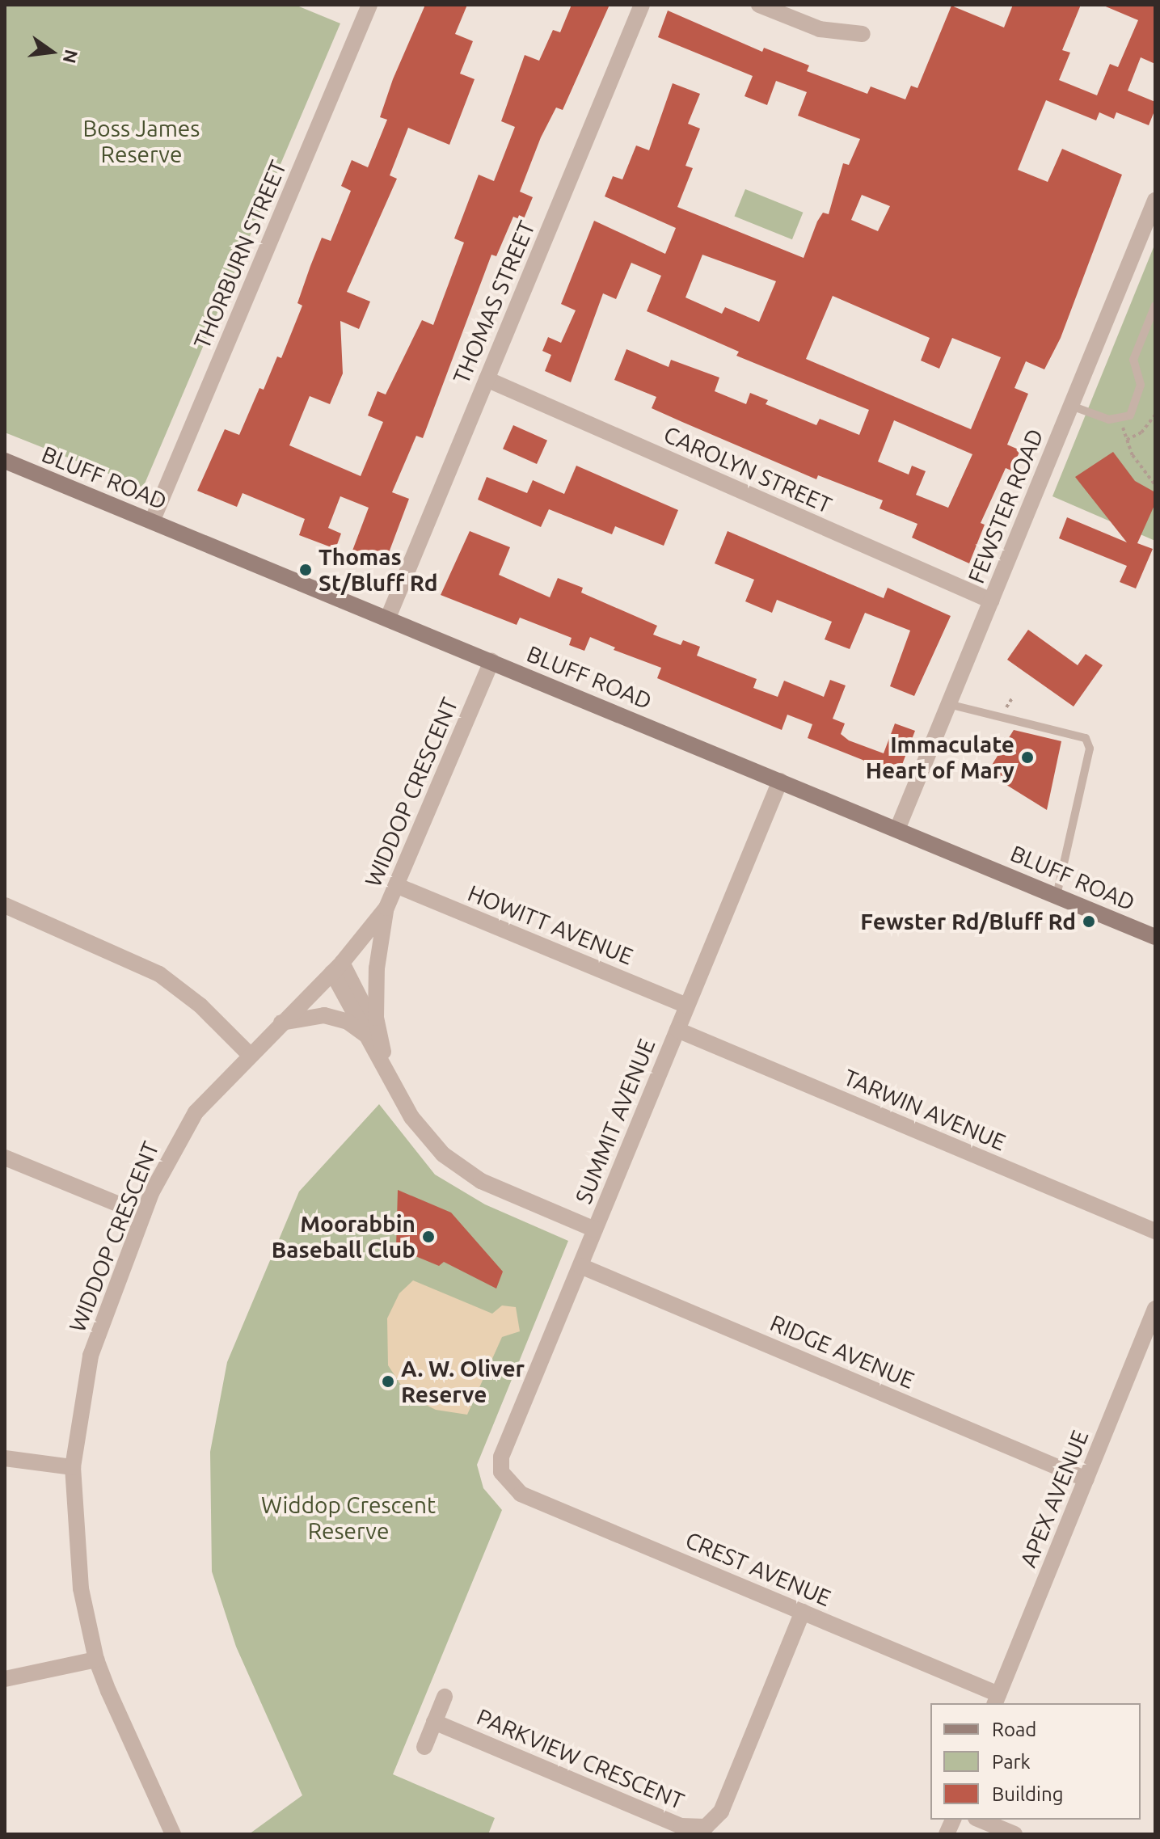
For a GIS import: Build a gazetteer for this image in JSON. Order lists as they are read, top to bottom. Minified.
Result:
{"streets":{"main road":["BLUFF ROAD"],"street":["THORBURN STREET","THOMAS STREET","CAROLYN STREET","FEWSTER ROAD","WIDDOP CRESCENT","HOWITT AVENUE","TARWIN AVENUE","SUMMIT AVENUE","RIDGE AVENUE","APEX AVENUE","CREST AVENUE","PARKVIEW CRESCENT"]},"crossings":[["THORBURN STREET","BLUFF ROAD"],["THOMAS STREET","CAROLYN STREET"],["THOMAS STREET","BLUFF ROAD"],["CAROLYN STREET","FEWSTER ROAD"],["BLUFF ROAD","FEWSTER ROAD"],["BLUFF ROAD","WIDDOP CRESCENT"],["BLUFF ROAD","SUMMIT AVENUE"],["WIDDOP CRESCENT","HOWITT AVENUE"],["HOWITT AVENUE","SUMMIT AVENUE"],["TARWIN AVENUE","SUMMIT AVENUE"],["SUMMIT AVENUE","RIDGE AVENUE"],["SUMMIT AVENUE","CREST AVENUE"],["RIDGE AVENUE","APEX AVENUE"],["APEX AVENUE","CREST AVENUE"],["CREST AVENUE","PARKVIEW CRESCENT"]],"parks":["Boss James Reserve","Widdop Crescent Reserve"],"places":["Thomas St/Bluff Rd","Immaculate Heart of Mary","Fewster Rd/Bluff Rd","Moorabbin Baseball Club","A. W. Oliver Reserve"],"legend":["Road","Park","Building"],"north":"right"}
